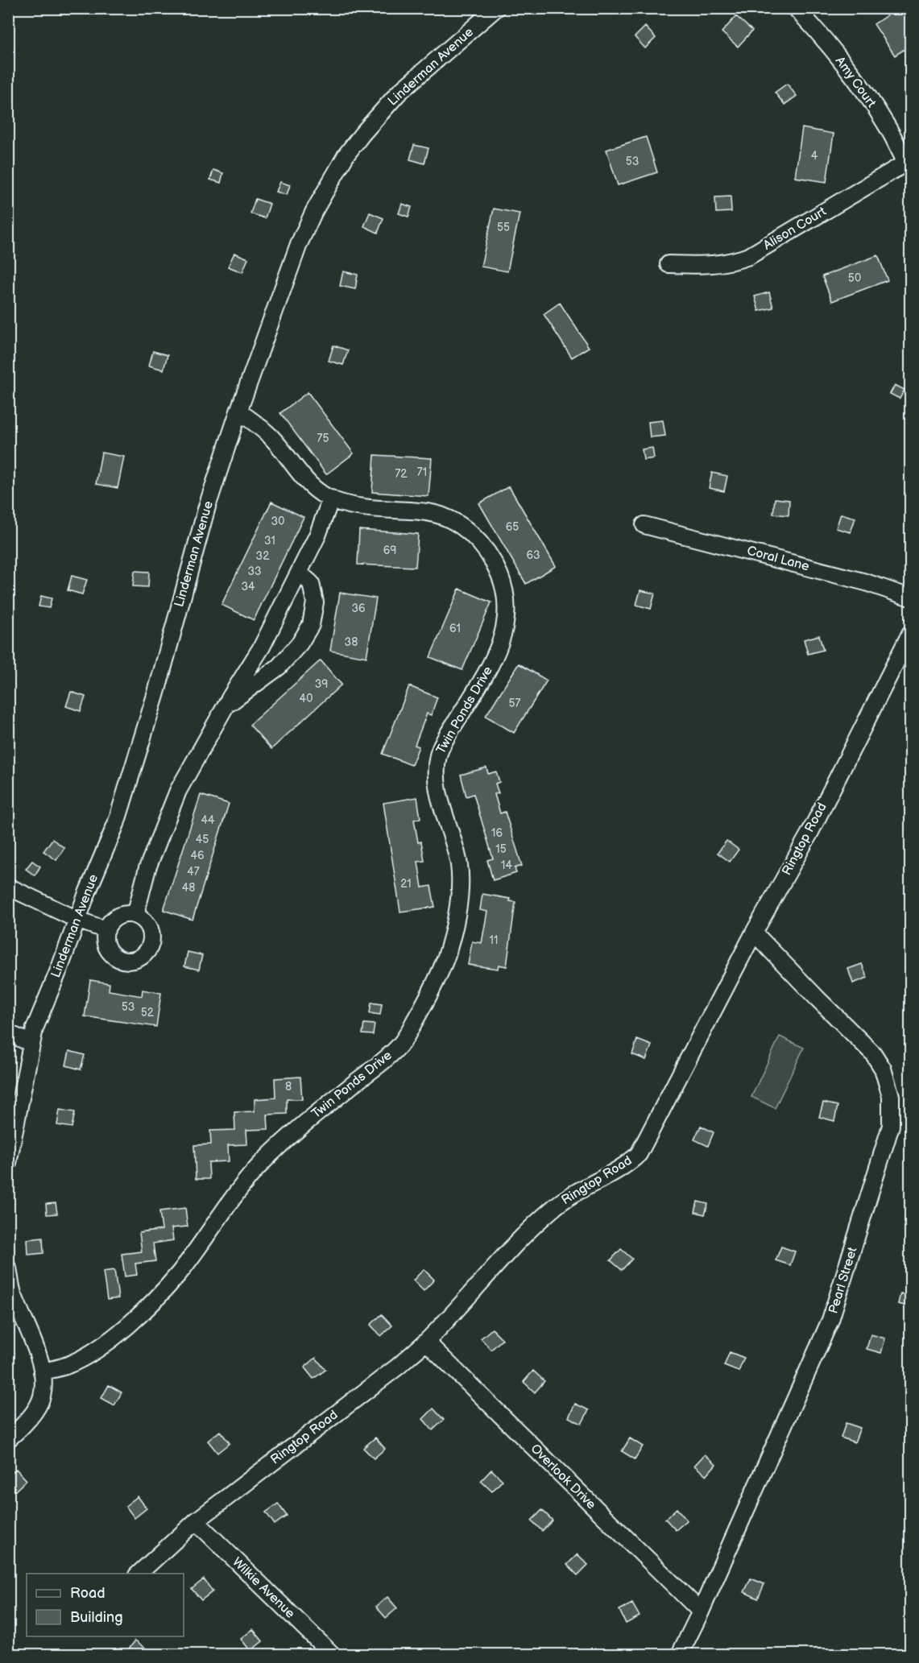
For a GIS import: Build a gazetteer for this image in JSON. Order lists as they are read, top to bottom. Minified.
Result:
{"streets":{"street":["Linderman Avenue","Amy Court","Alison Court","Coral Lane","Twin Ponds Drive","Ringtop Road","Pearl Street","Overlook Drive","Wilkie Avenue"]},"crossings":[["Linderman Avenue","Twin Ponds Drive"],["Amy Court","Alison Court"],["Ringtop Road","Pearl Street"],["Ringtop Road","Overlook Drive"],["Ringtop Road","Wilkie Avenue"],["Pearl Street","Overlook Drive"]],"house_numbers":["4","53","55","50","75","71","72","30","65","31","69","63","32","33","34","36","61","38","39","40","57","44","16","45","15","46","14","47","21","48","11","53","52","8"],"legend":["Road","Building"]}
